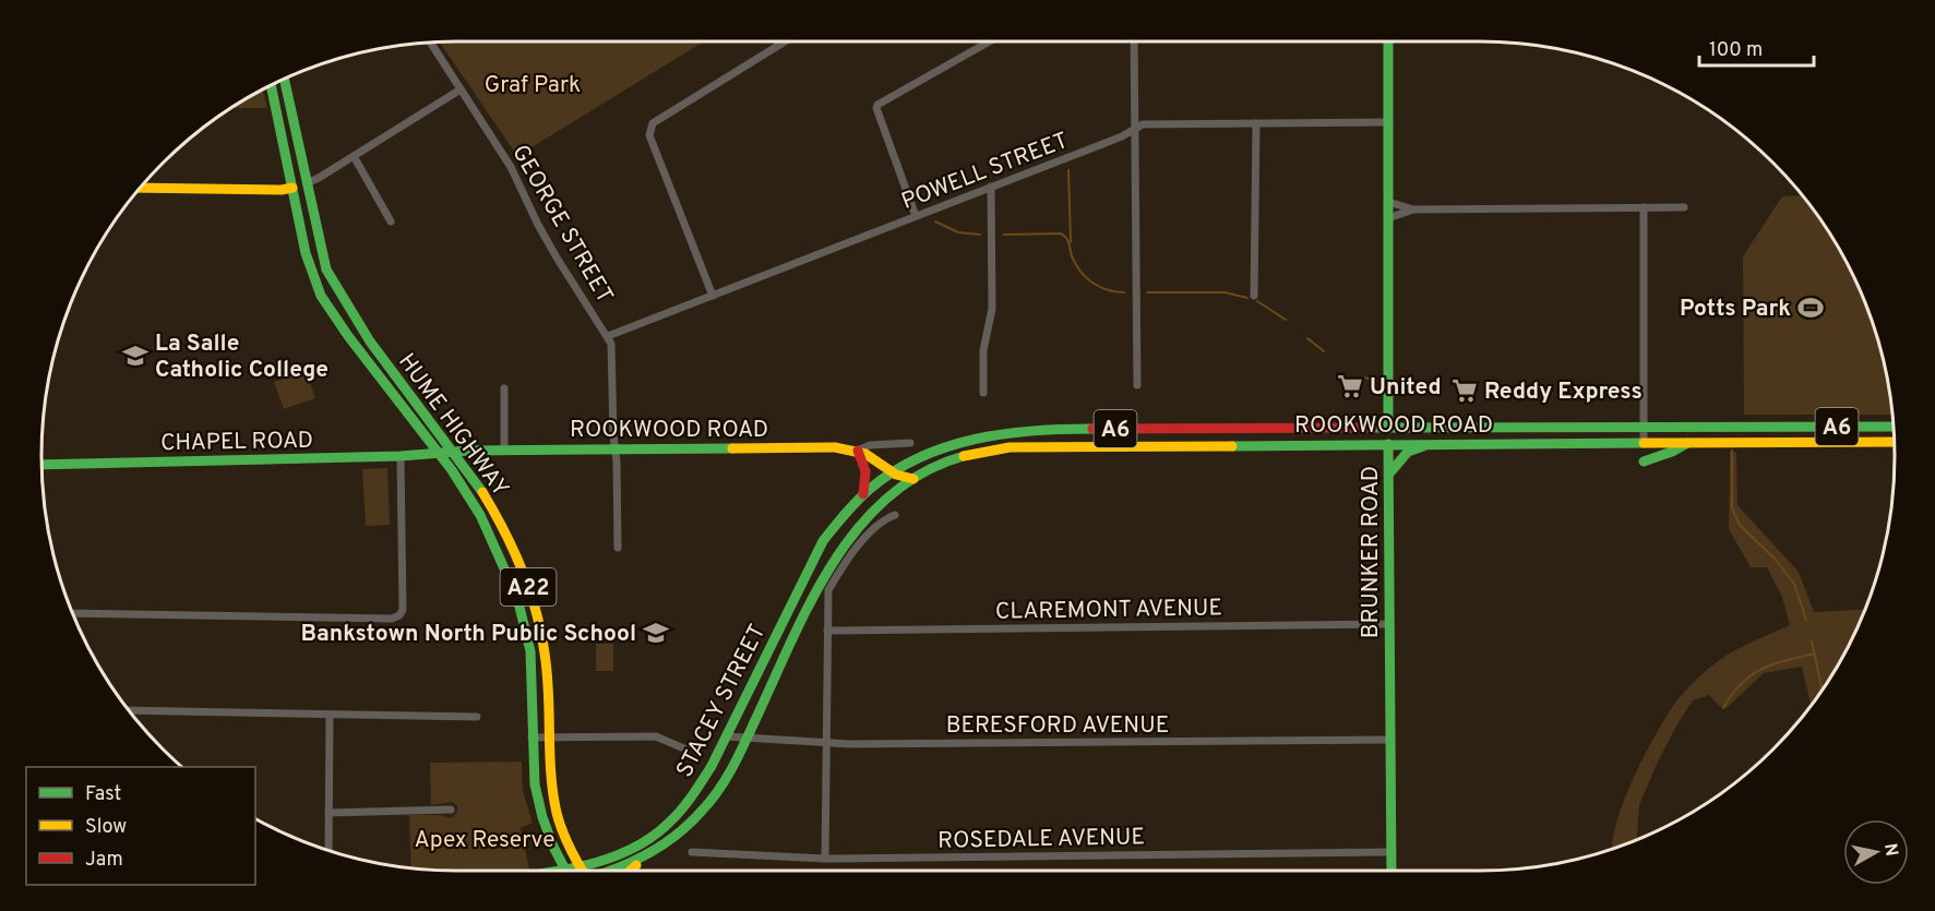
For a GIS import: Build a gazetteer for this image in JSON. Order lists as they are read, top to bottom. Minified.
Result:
{"streets":{"main road":["HUME HIGHWAY","ROOKWOOD ROAD","A6","CHAPEL ROAD","BRUNKER ROAD","A22","STACEY STREET"],"street":["POWELL STREET","GEORGE STREET","CLAREMONT AVENUE","BERESFORD AVENUE","ROSEDALE AVENUE"]},"crossings":[["POWELL STREET","GEORGE STREET"],["POWELL STREET","BRUNKER ROAD"],["GEORGE STREET","ROOKWOOD ROAD"],["HUME HIGHWAY","ROOKWOOD ROAD"],["HUME HIGHWAY","CHAPEL ROAD"],["HUME HIGHWAY","STACEY STREET"],["ROOKWOOD ROAD","CHAPEL ROAD"],["ROOKWOOD ROAD","BRUNKER ROAD"],["ROOKWOOD ROAD","STACEY STREET"],["BRUNKER ROAD","CLAREMONT AVENUE"],["BRUNKER ROAD","BERESFORD AVENUE"],["BRUNKER ROAD","ROSEDALE AVENUE"],["STACEY STREET","BERESFORD AVENUE"]],"parks":["Graf Park","Apex Reserve"],"places":{"sports":["Potts Park"],"school or university":["La Salle Catholic College","Bankstown North Public School"],"supermarket":["United","Reddy Express"]},"legend":["Fast","Slow","Jam"],"scale_bar":"100 m","north":"right"}
